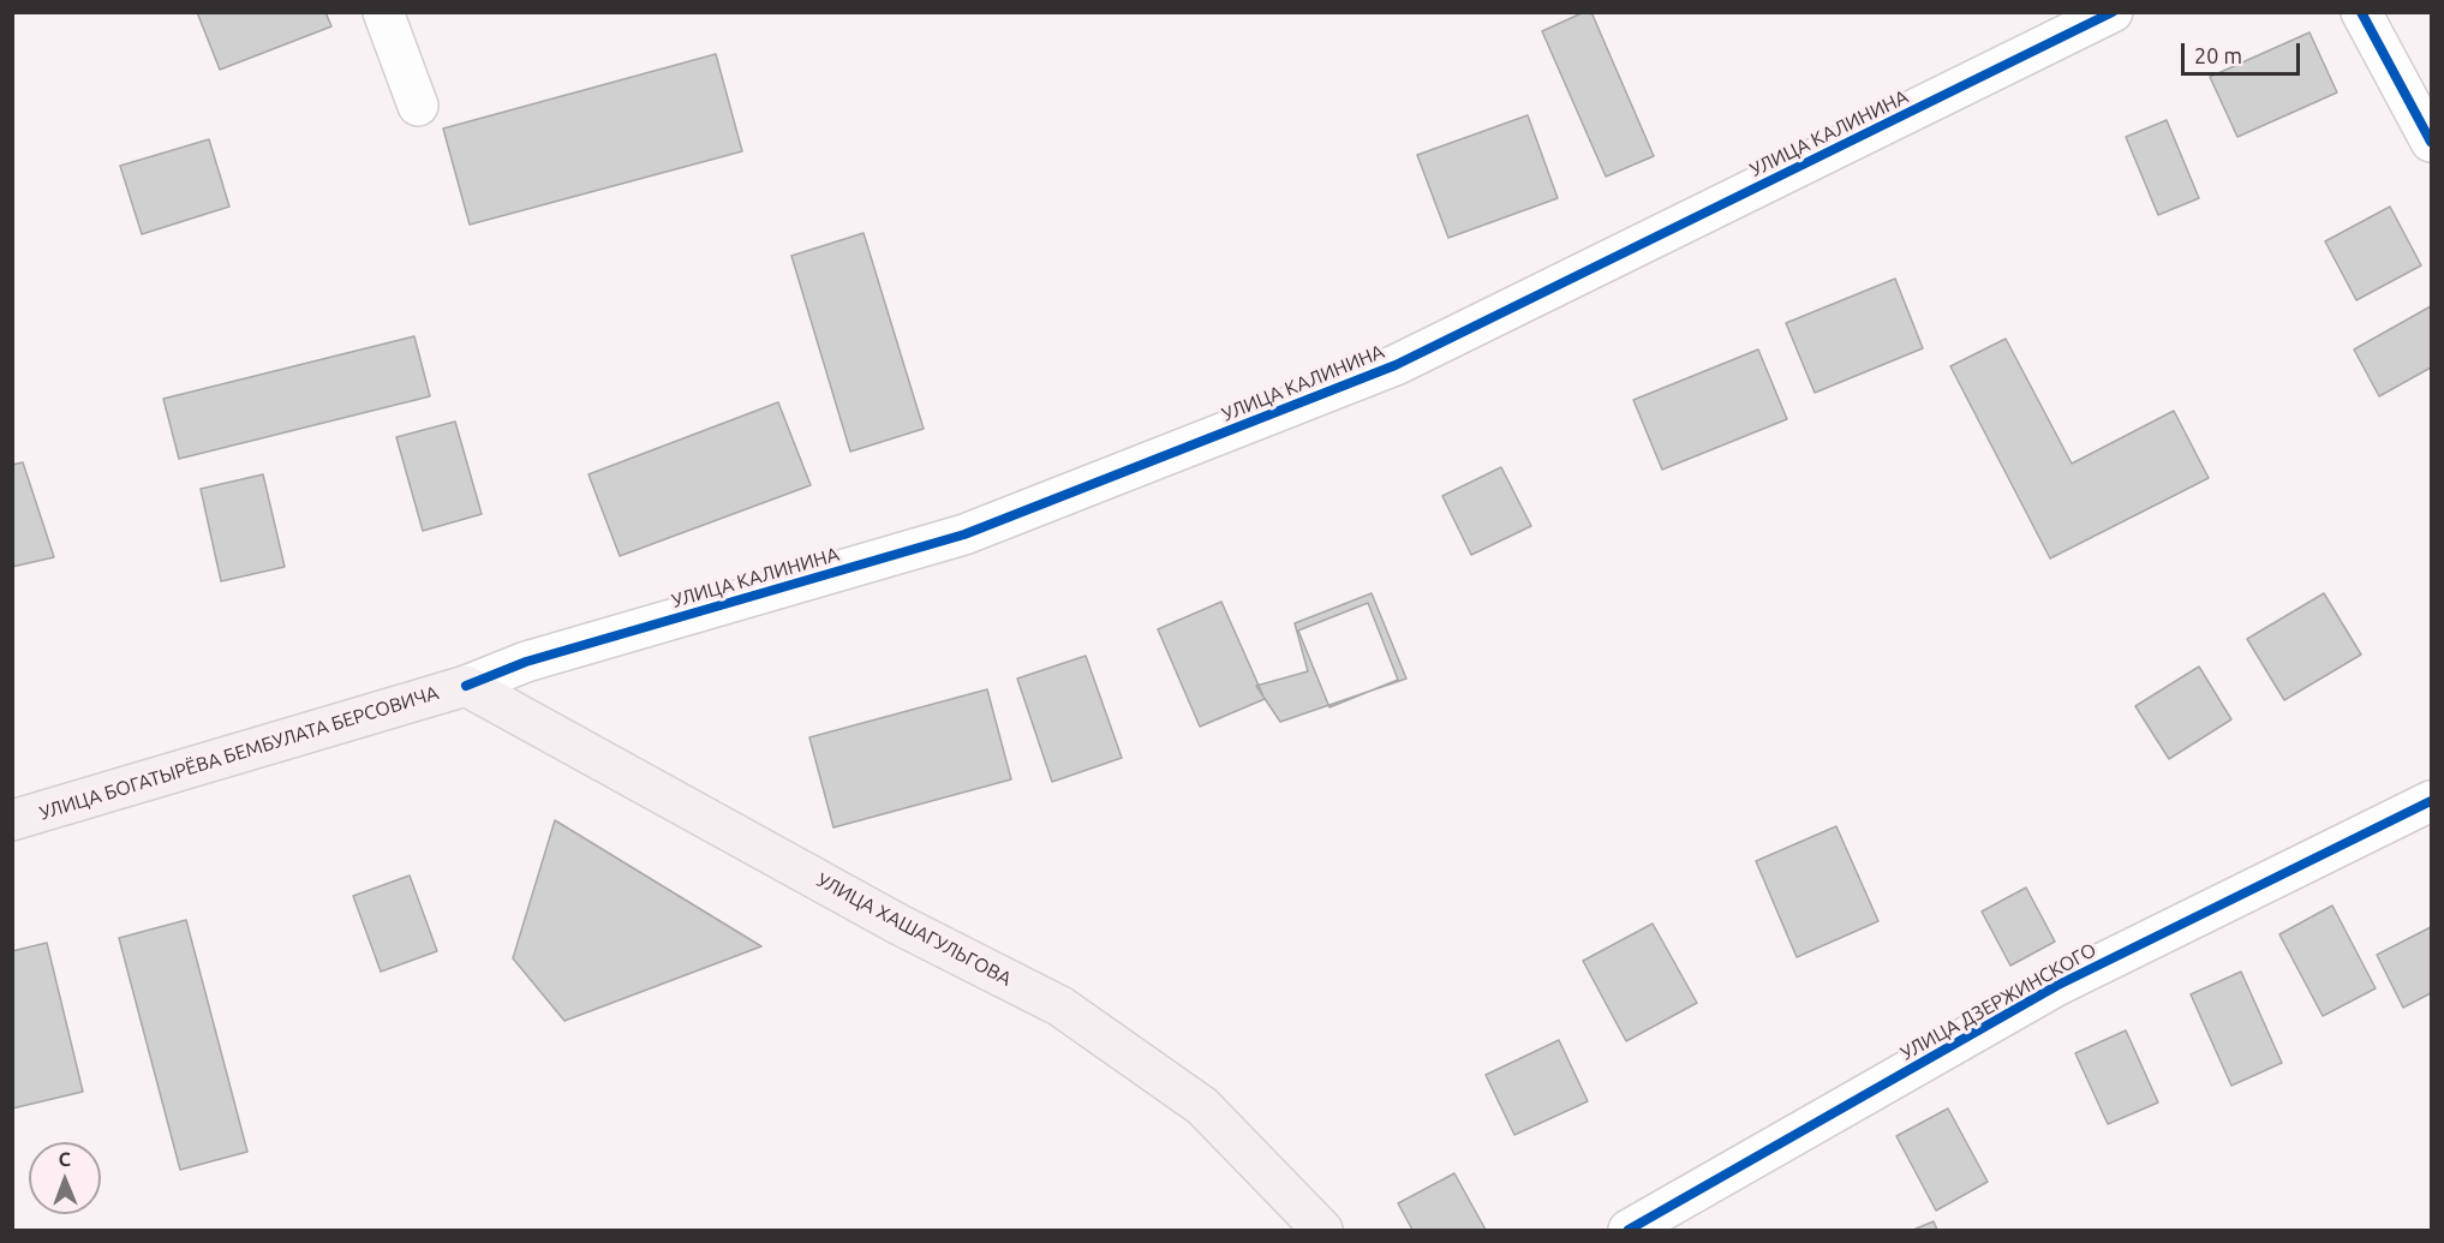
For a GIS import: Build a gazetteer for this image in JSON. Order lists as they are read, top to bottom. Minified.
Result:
{"streets":{"main road":["УЛИЦА БОГАТЫРЁВА БЕМБУЛАТА БЕРСОВИЧА","УЛИЦА ХАШАГУЛЬГОВА"],"street":["УЛИЦА КАЛИНИНА","УЛИЦА ДЗЕРЖИНСКОГО"]},"crossings":[["УЛИЦА КАЛИНИНА","УЛИЦА БОГАТЫРЁВА БЕМБУЛАТА БЕРСОВИЧА"],["УЛИЦА КАЛИНИНА","УЛИЦА ХАШАГУЛЬГОВА"],["УЛИЦА БОГАТЫРЁВА БЕМБУЛАТА БЕРСОВИЧА","УЛИЦА ХАШАГУЛЬГОВА"]],"scale_bar":"20 m","north":"top"}
